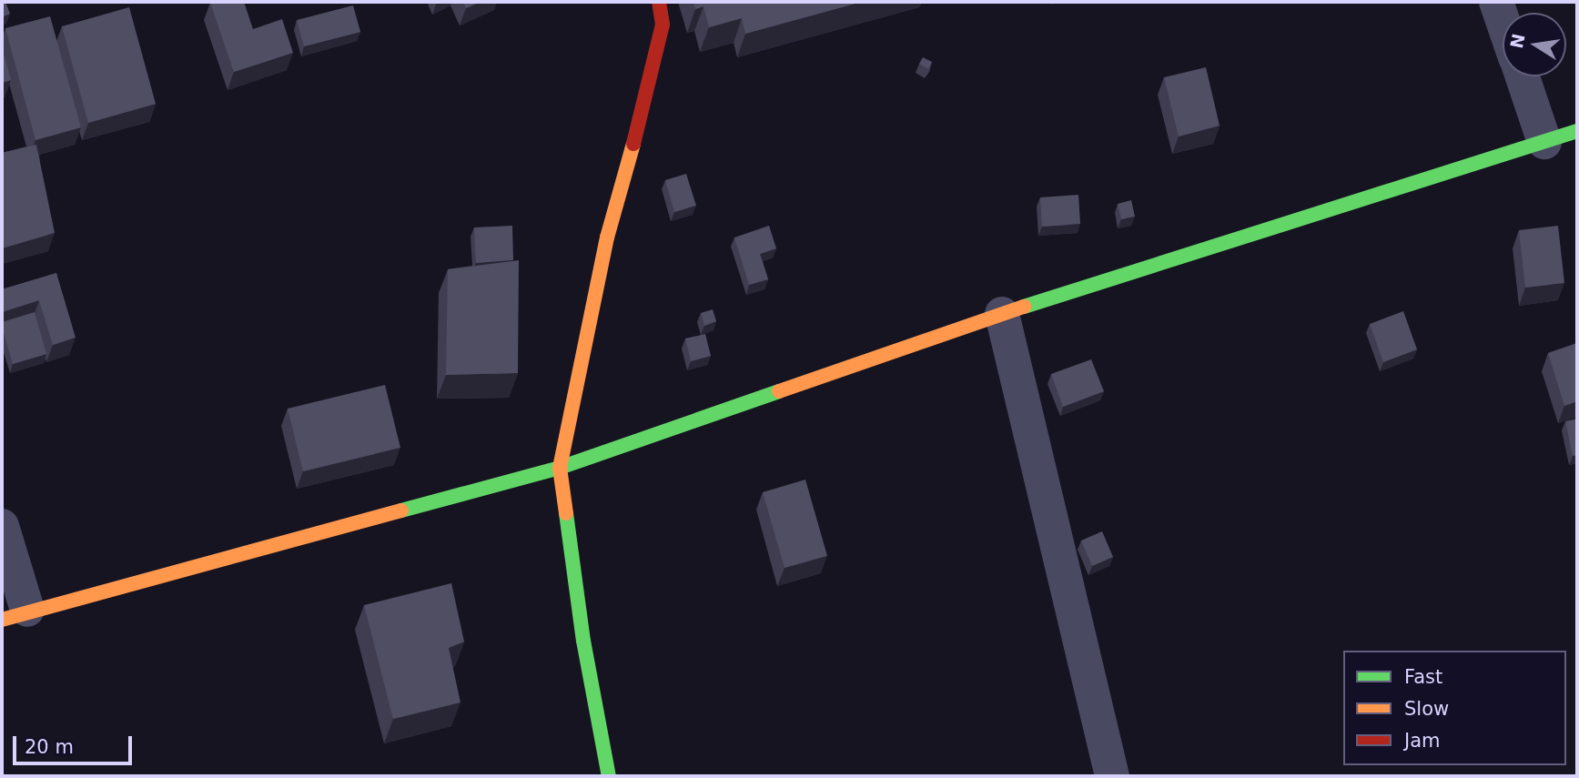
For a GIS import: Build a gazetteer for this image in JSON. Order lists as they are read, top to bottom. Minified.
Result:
{"legend":["Fast","Slow","Jam"],"scale_bar":"20 m","north":"left"}
